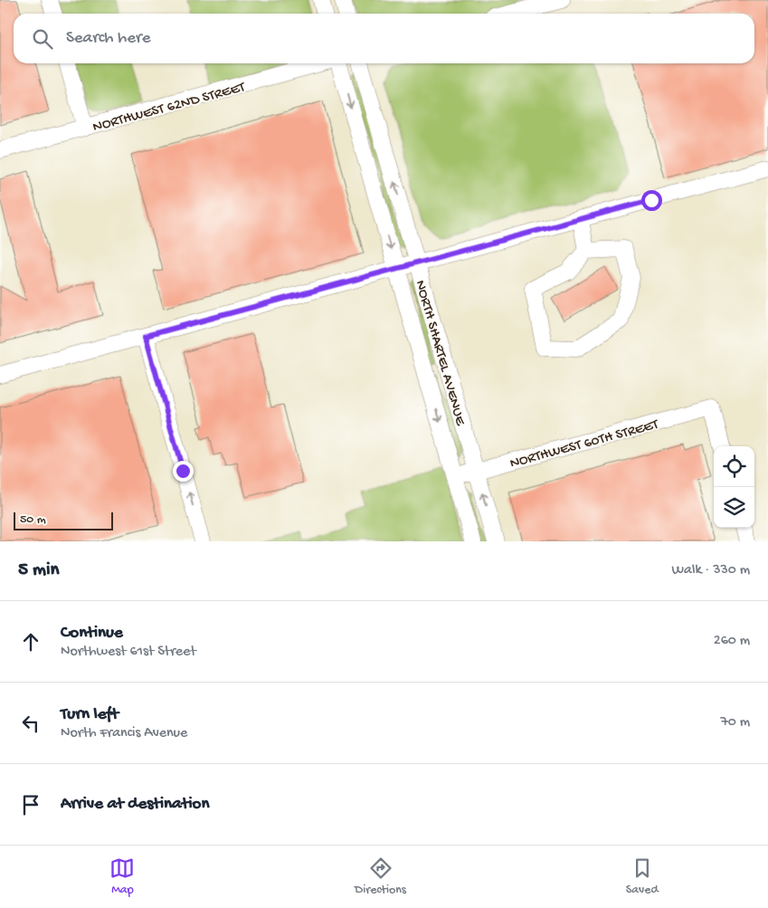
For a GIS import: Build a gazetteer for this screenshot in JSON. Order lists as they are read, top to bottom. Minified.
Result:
{"streets":{"street":["NORTHWEST 62ND STREET","NORTH SHARTEL AVENUE","NORTHWEST 60TH STREET"]},"crossings":[["NORTH SHARTEL AVENUE","NORTHWEST 60TH STREET"]],"scale_bar":"50 m","page":{"search":"Search here","scale":"50 m","heading":["5 min","Walk · 330 m"],"list":[["Continue","Northwest 61st Street","260 m"],["Turn left","North Francis Avenue","70 m"],"Arrive at destination"],"nav":["Map","Directions","Saved"]}}
